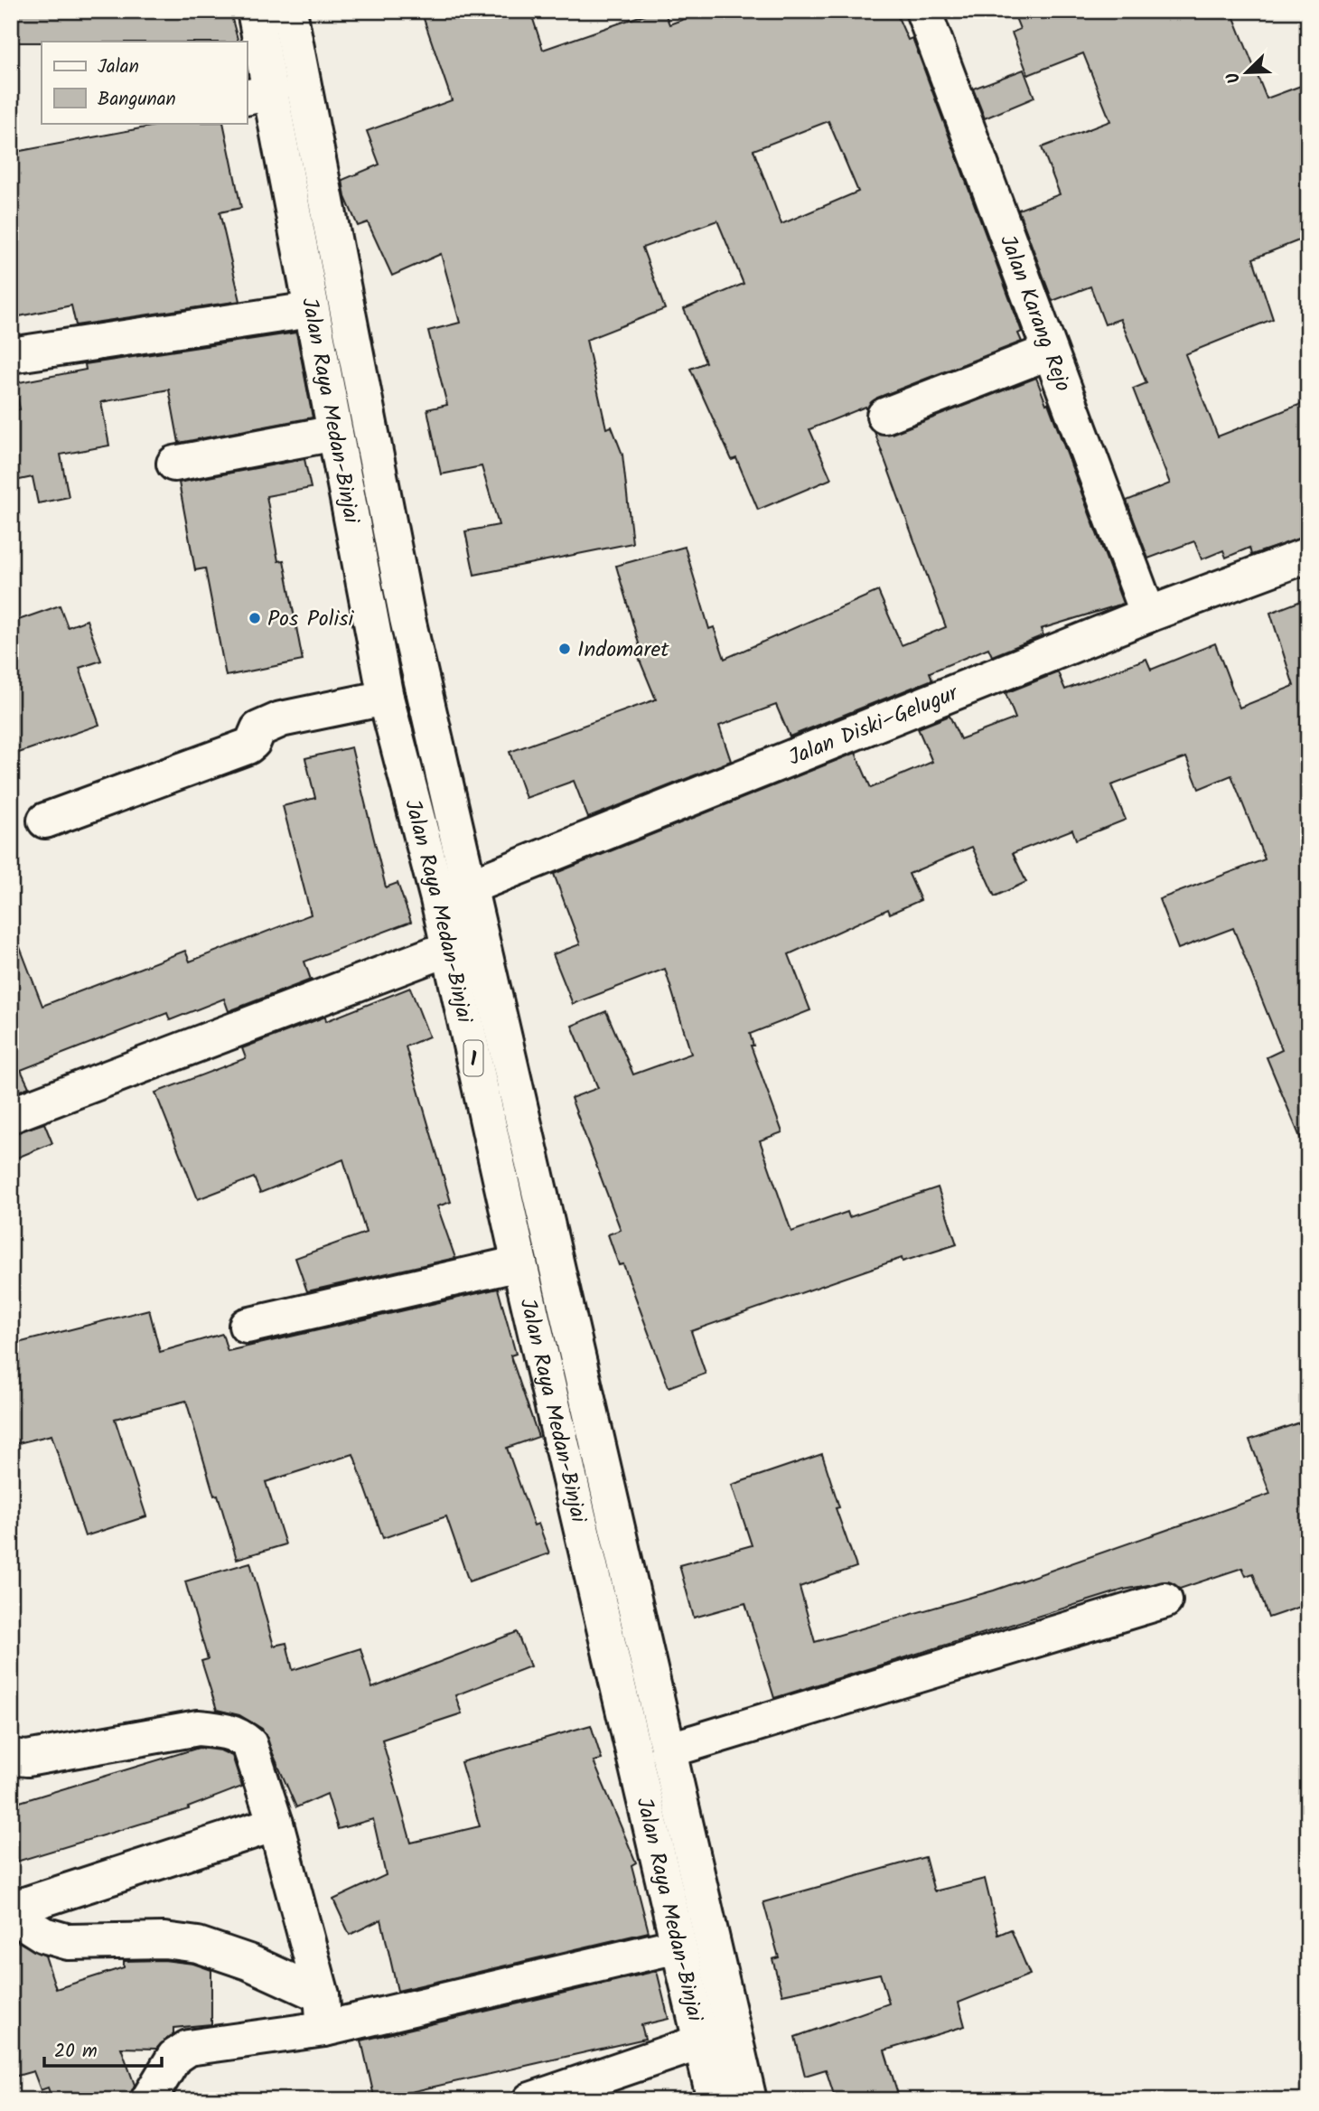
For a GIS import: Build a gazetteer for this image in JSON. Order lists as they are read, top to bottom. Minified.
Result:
{"streets":{"main road":["Jalan Karang Rejo","Jalan Raya Medan-Binjai","Jalan Diski–Gelugur","1"]},"crossings":[["Jalan Karang Rejo","Jalan Diski–Gelugur"],["Jalan Raya Medan-Binjai","Jalan Diski–Gelugur"]],"places":["Pos Polisi","Indomaret"],"legend":["Jalan","Bangunan"],"scale_bar":"20 m","north":"bottom left"}
